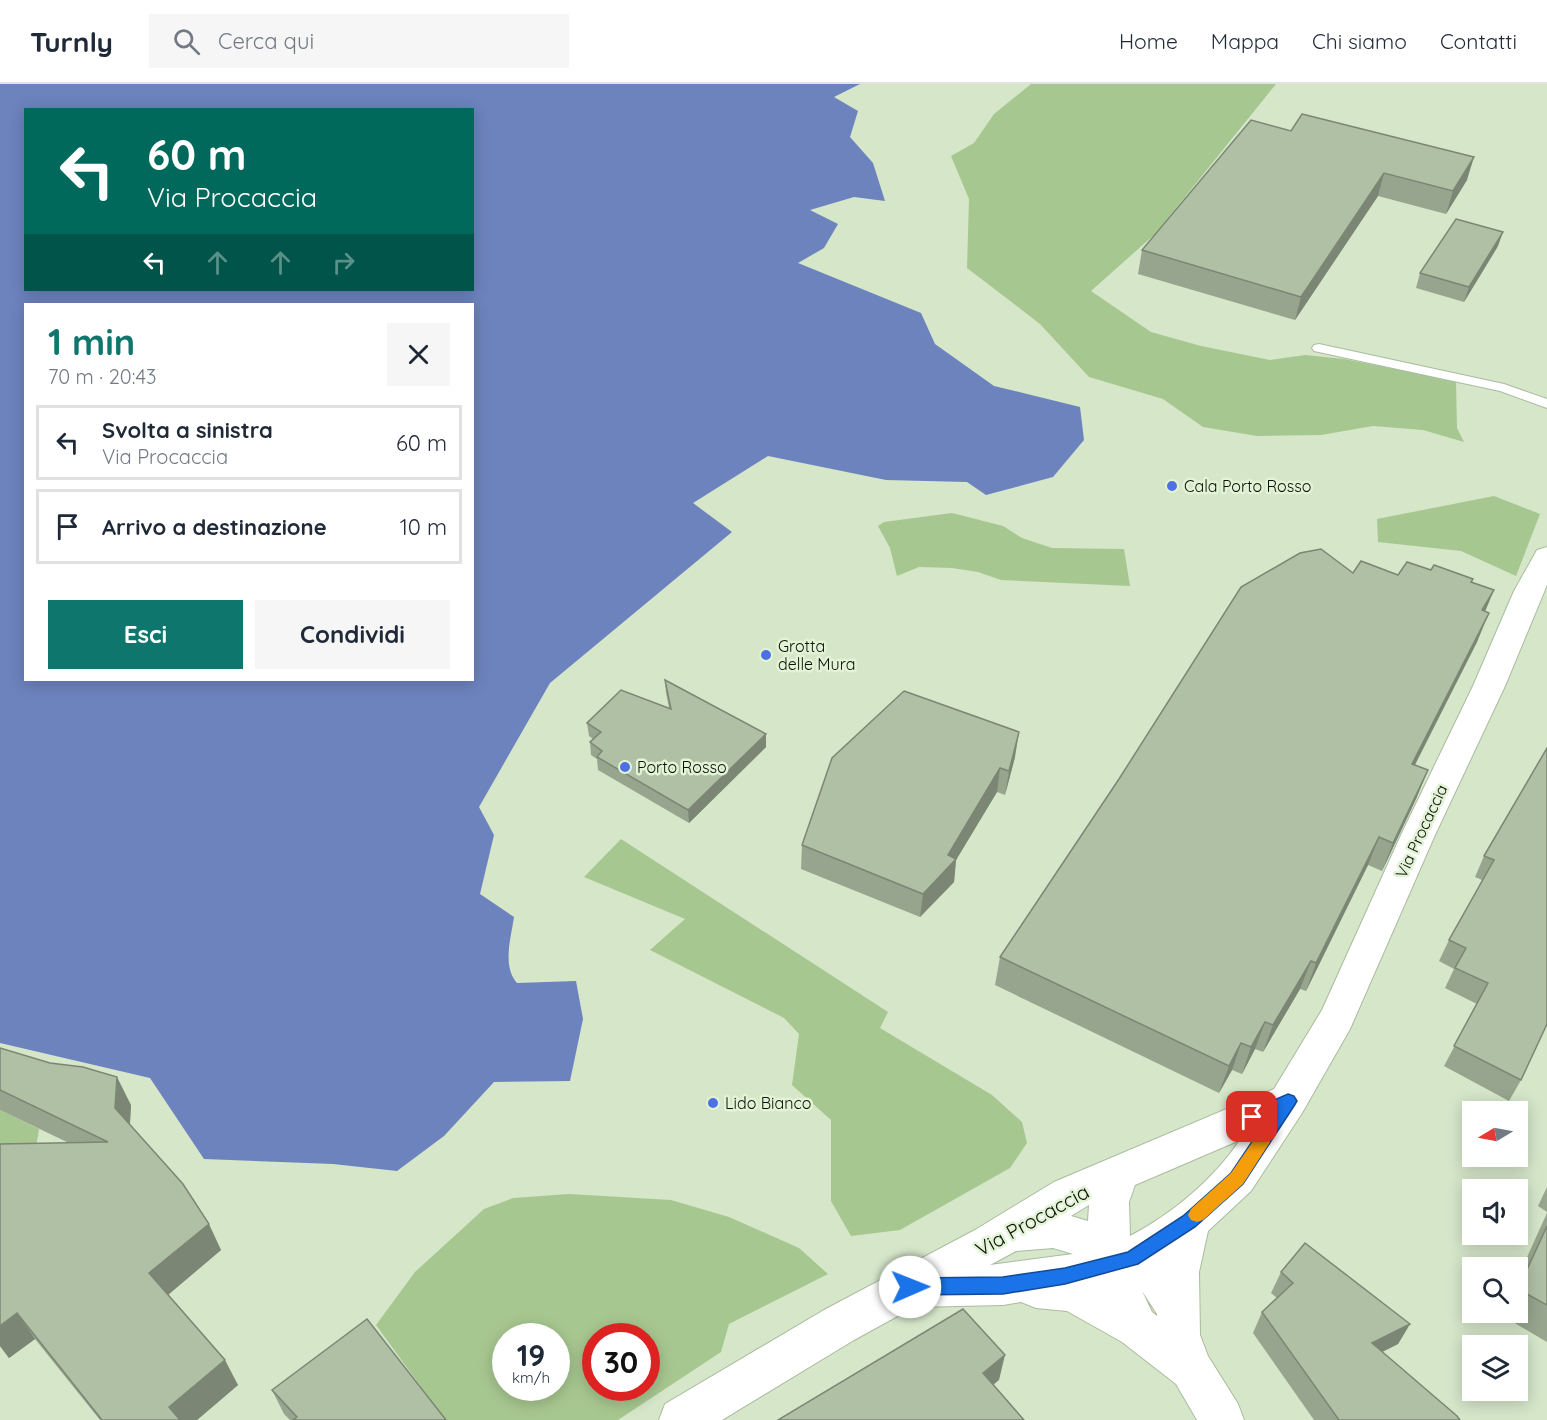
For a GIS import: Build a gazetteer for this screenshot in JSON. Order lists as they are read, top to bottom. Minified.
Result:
{"streets":{"street":["Via Procaccia"]},"places":["Cala Porto Rosso","Grotta delle Mura","Porto Rosso","Lido Bianco"],"north":"left","page":{"header":"Turnly","search":"Cerca qui","nav":["Home","Mappa","Chi siamo","Contatti"],"turn":["60 m","Via Procaccia"],"heading":["1 min","70 m · 20:43"],"list":[{"name":"Svolta a sinistra","note":"Via Procaccia","value":"60 m"},{"name":"Arrivo a destinazione","value":"10 m"}],"buttons":["Esci","Condividi"],"speed":"19 km/h","limit":"30"}}
